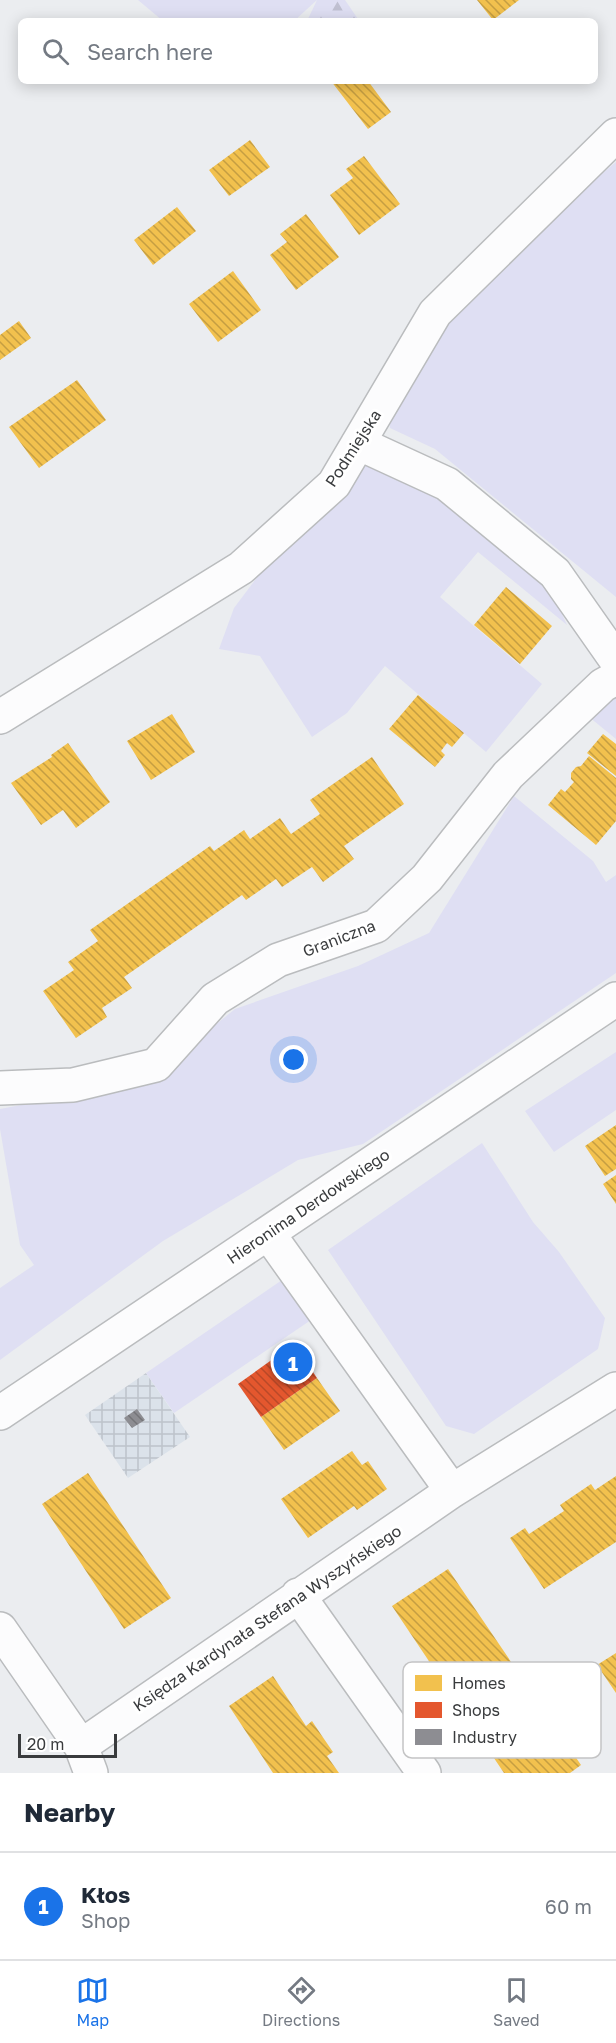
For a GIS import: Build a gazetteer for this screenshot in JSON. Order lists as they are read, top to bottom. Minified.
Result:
{"streets":{"street":["Podmiejska","Graniczna","Hieronima Derdowskiego","Księdza Kardynała Stefana Wyszyńskiego"]},"legend":["Homes","Shops","Industry"],"scale_bar":"20 m","page":{"search":"Search here","pins":"1","scale":"20 m","heading":"Nearby","list":[{"mark":"1","name":"Kłos","note":"Shop","value":"60 m"}],"nav":["Map","Directions","Saved"]}}
